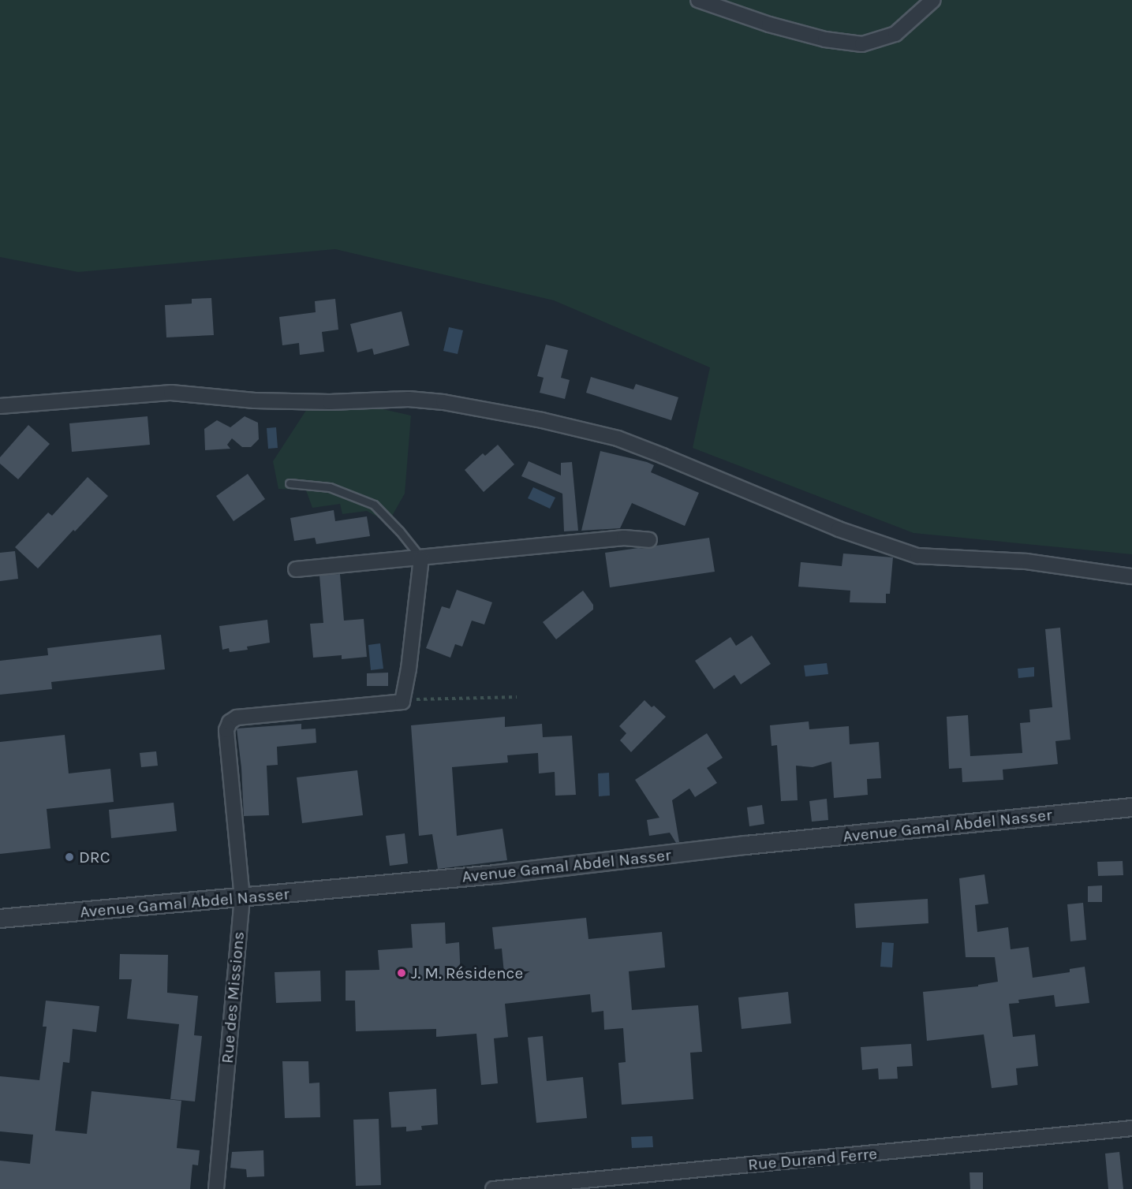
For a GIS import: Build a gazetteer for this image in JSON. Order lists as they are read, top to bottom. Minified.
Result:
{"streets":{"street":["Avenue Gamal Abdel Nasser","Rue des Missions","Rue Durand Ferre"]},"crossings":[["Avenue Gamal Abdel Nasser","Rue des Missions"]],"places":["DRC","J. M. Résidence"]}
